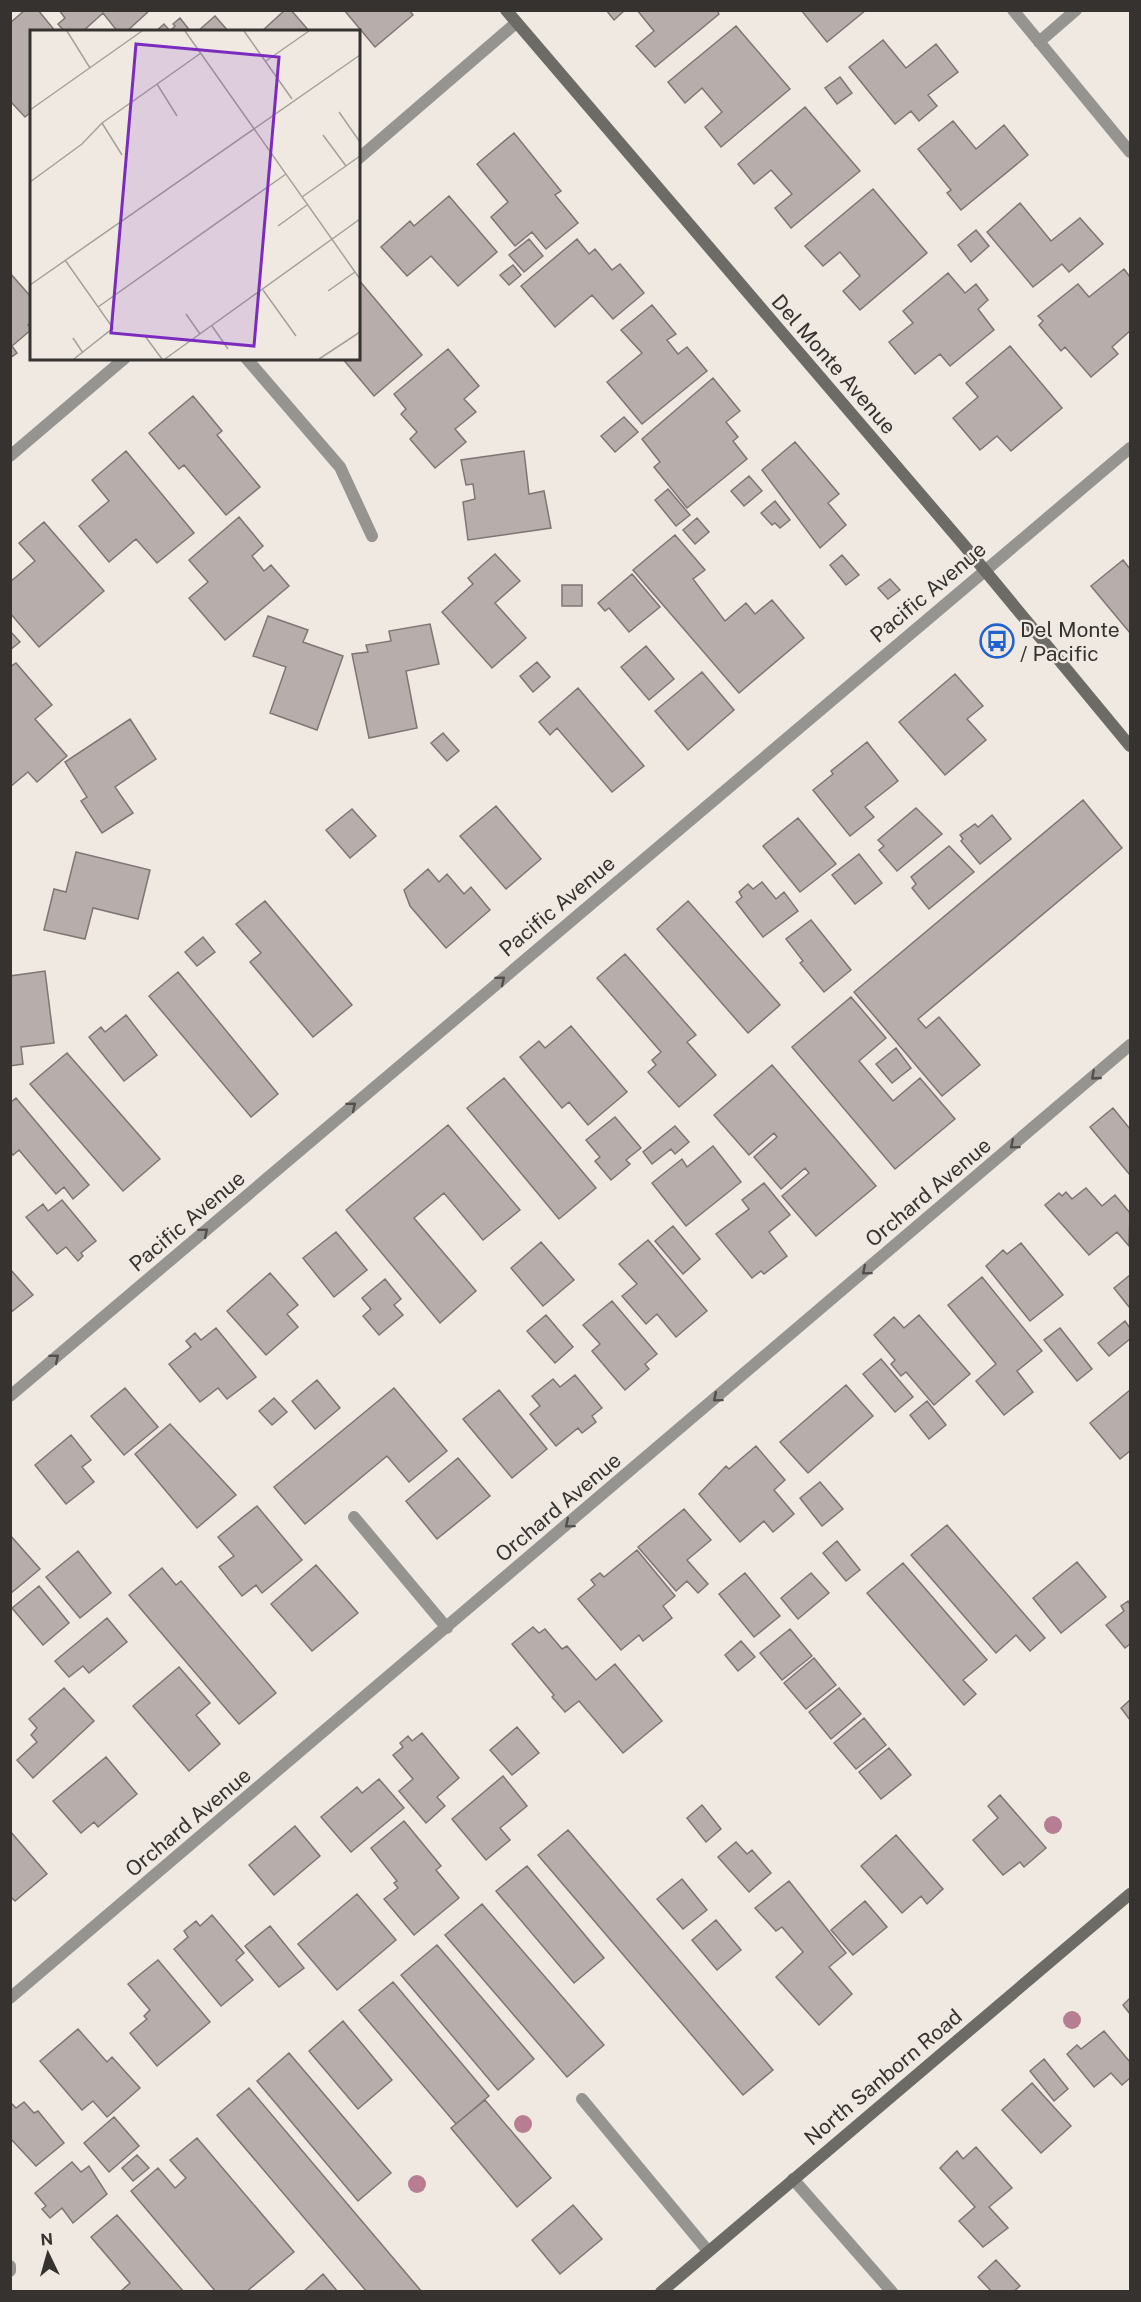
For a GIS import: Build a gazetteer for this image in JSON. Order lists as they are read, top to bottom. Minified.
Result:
{"streets":{"street":["Del Monte Avenue","Pacific Avenue","Orchard Avenue","North Sanborn Road"]},"crossings":[["Del Monte Avenue","Pacific Avenue"]],"one_way":["Pacific Avenue","Orchard Avenue"],"places":{"bus stop":["Del Monte / Pacific"]},"north":"top"}
